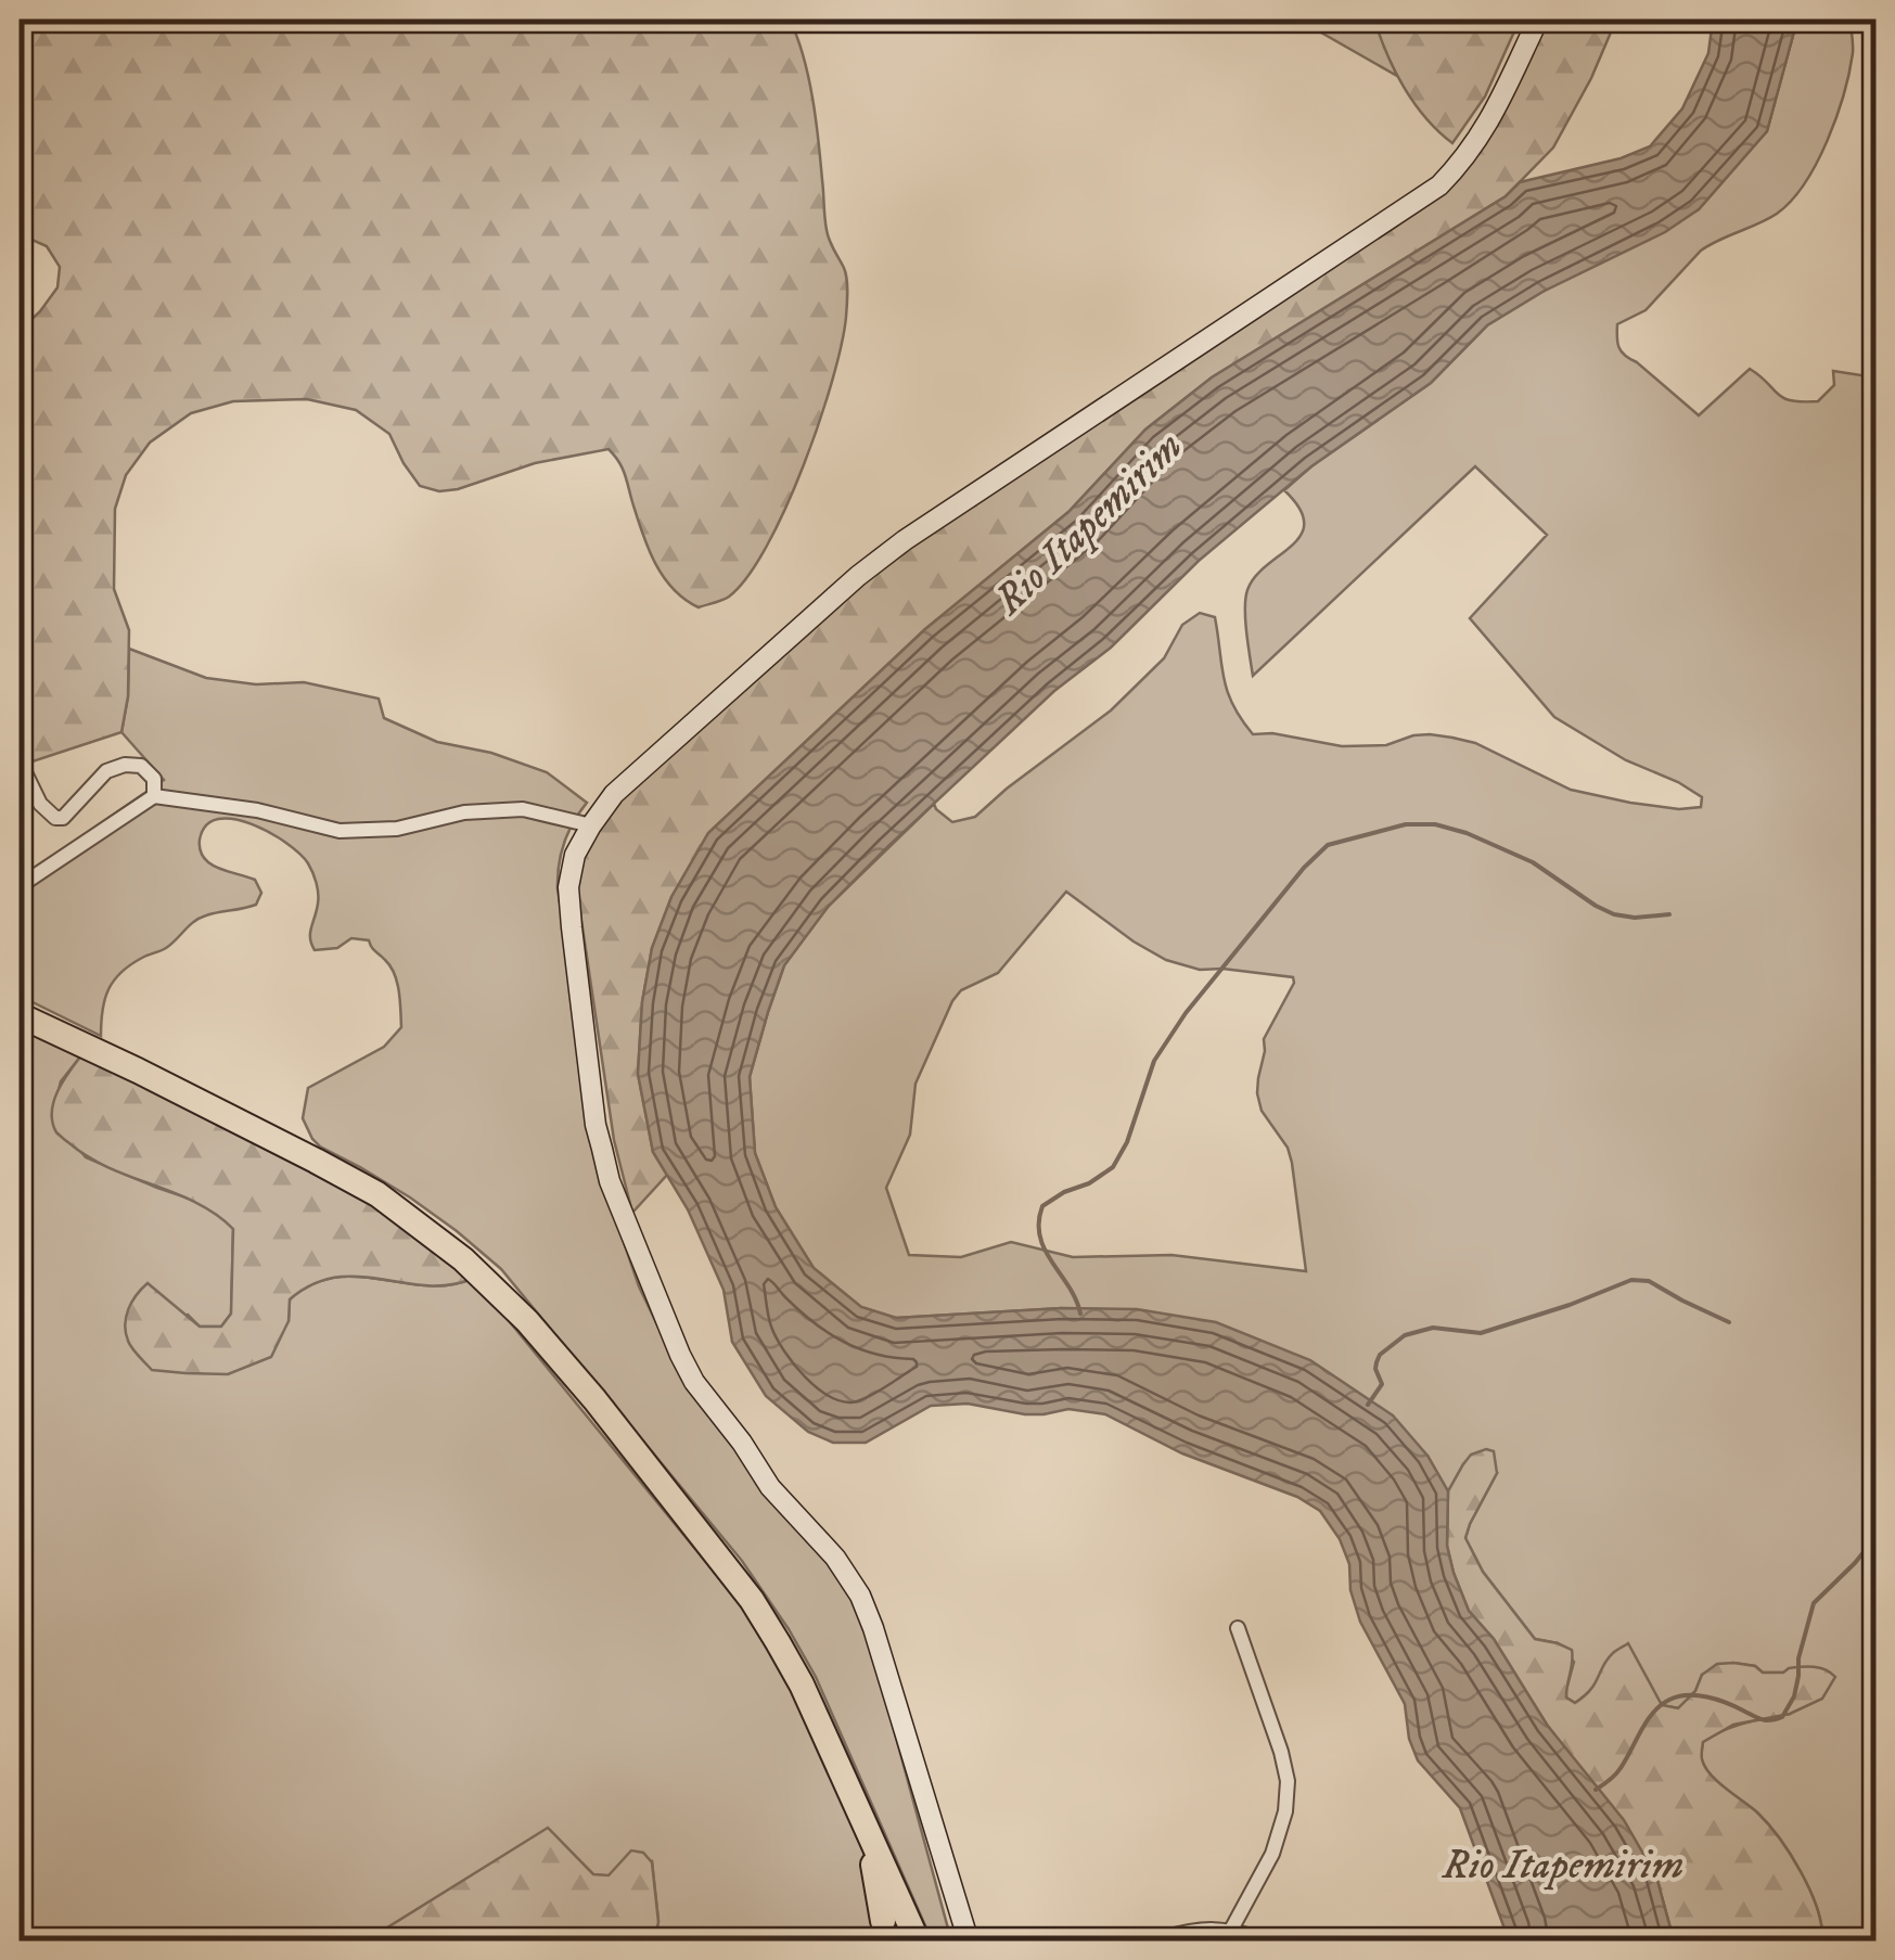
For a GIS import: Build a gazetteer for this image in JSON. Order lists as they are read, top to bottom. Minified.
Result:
{"water":["Rio Itapemirim"]}
